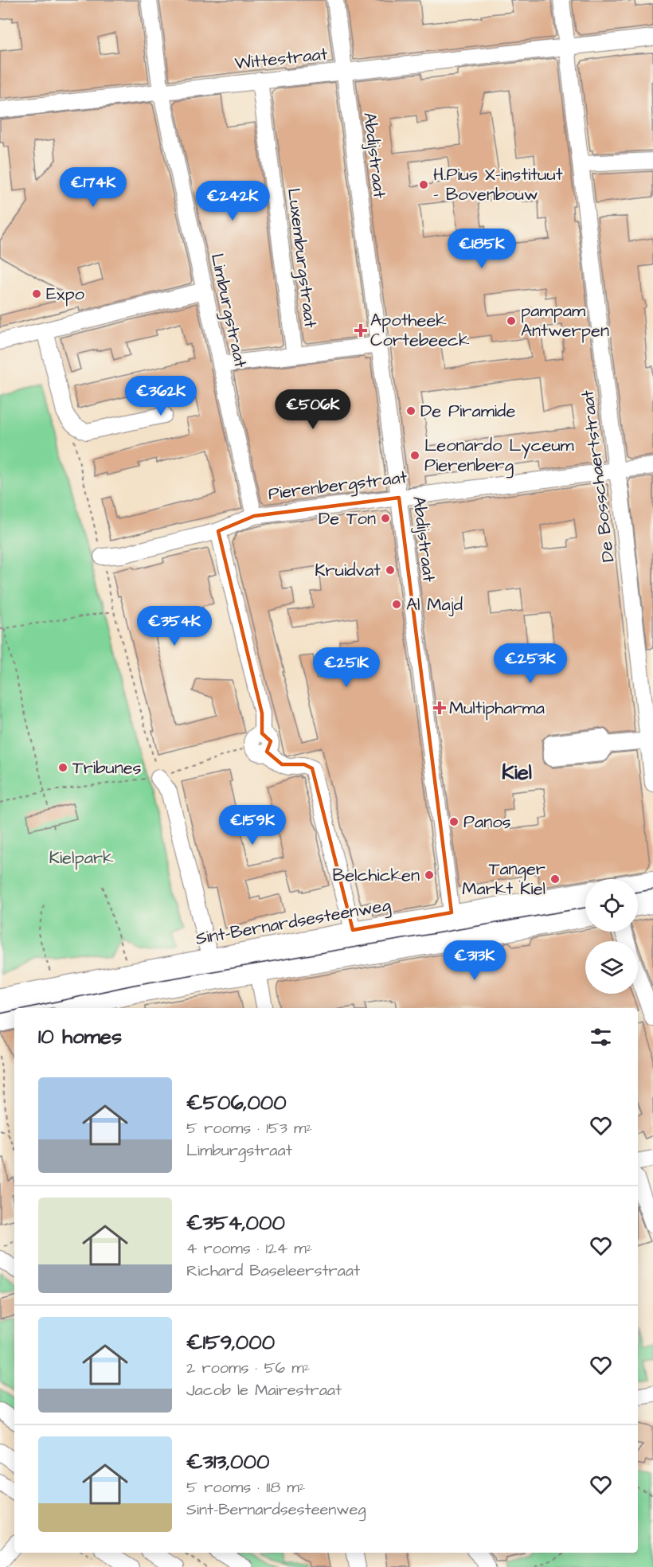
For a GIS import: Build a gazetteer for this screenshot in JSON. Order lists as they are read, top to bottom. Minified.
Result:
{"streets":{"street":["Wittestraat","Abdijstraat","Luxemburgstraat","Limburgstraat","De Bosschaertstraat","Pierenbergstraat","Sint-Bernardsesteenweg"]},"crossings":[["Wittestraat","Abdijstraat"],["Wittestraat","Luxemburgstraat"],["Wittestraat","Limburgstraat"],["Wittestraat","De Bosschaertstraat"],["Abdijstraat","Pierenbergstraat"],["Abdijstraat","Sint-Bernardsesteenweg"],["Limburgstraat","Pierenbergstraat"],["De Bosschaertstraat","Pierenbergstraat"]],"districts":["Kiel"],"parks":["Kielpark"],"places":{"other":["H.Pius X-instituut - Bovenbouw","Expo","pampam Antwerpen","De Piramide","Leonardo Lyceum Pierenberg","De Ton","Kruidvat","Al Majd","Tribunes","Panos","Belchicken","Tanger Markt Kiel"],"health":["Apotheek Cortebeeck","Multipharma"]},"page":{"price":["€174K","€242K","€185K","€362K","€506K","€354K","€253K","€251K","€159K","€313K"],"heading":"10 homes","list":[{"name":"€506,000","note":"5 rooms · 153 m² · Limburgstraat"},{"name":"€354,000","note":"4 rooms · 124 m² · Richard Baseleerstraat"},{"name":"€159,000","note":"2 rooms · 56 m² · Jacob le Mairestraat"},{"name":"€313,000","note":"5 rooms · 118 m² · Sint-Bernardsesteenweg"}]}}
